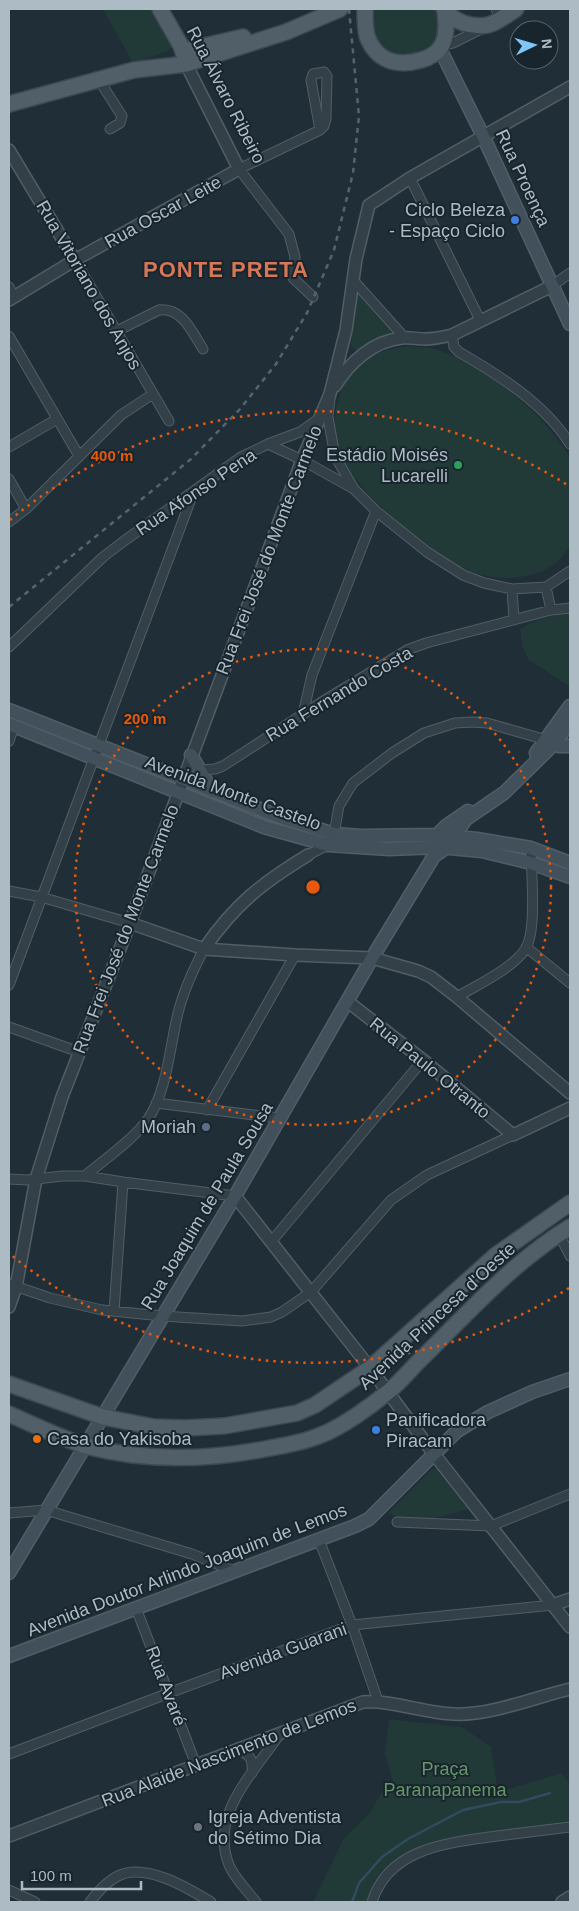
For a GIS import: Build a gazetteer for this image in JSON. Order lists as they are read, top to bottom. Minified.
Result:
{"streets":{"main road":["Rua Álvaro Ribeiro","Rua Proença","Avenida Monte Castelo","Rua Joaquim de Paula Sousa","Avenida Princesa d'Oeste","Avenida Doutor Arlindo Joaquim de Lemos"],"street":["Rua Oscar Leite","Rua Vitoriano dos Anjos","Rua Afonso Pena","Rua Frei José do Monte Carmelo","Rua Fernando Costa","Rua Paulo Otranto","Avenida Guarani","Rua Avaré","Rua Alaide Nascimento de Lemos"]},"crossings":[["Rua Álvaro Ribeiro","Rua Oscar Leite"],["Rua Oscar Leite","Rua Vitoriano dos Anjos"],["Rua Afonso Pena","Rua Frei José do Monte Carmelo"],["Rua Frei José do Monte Carmelo","Avenida Monte Castelo"],["Avenida Monte Castelo","Rua Joaquim de Paula Sousa"],["Rua Paulo Otranto","Rua Joaquim de Paula Sousa"],["Rua Joaquim de Paula Sousa","Avenida Princesa d'Oeste"],["Avenida Doutor Arlindo Joaquim de Lemos","Rua Avaré"],["Avenida Guarani","Rua Avaré"],["Rua Avaré","Rua Alaide Nascimento de Lemos"]],"districts":["PONTE PRETA"],"parks":["Praça Paranapanema"],"places":["Ciclo Beleza - Espaço Ciclo","Estádio Moisés Lucarelli","Moriah","Panificadora Piracam","Casa do Yakisoba","Igreja Adventista do Sétimo Dia"],"scale_bar":"100 m","north":"right","rings":["400 m","200 m"]}
